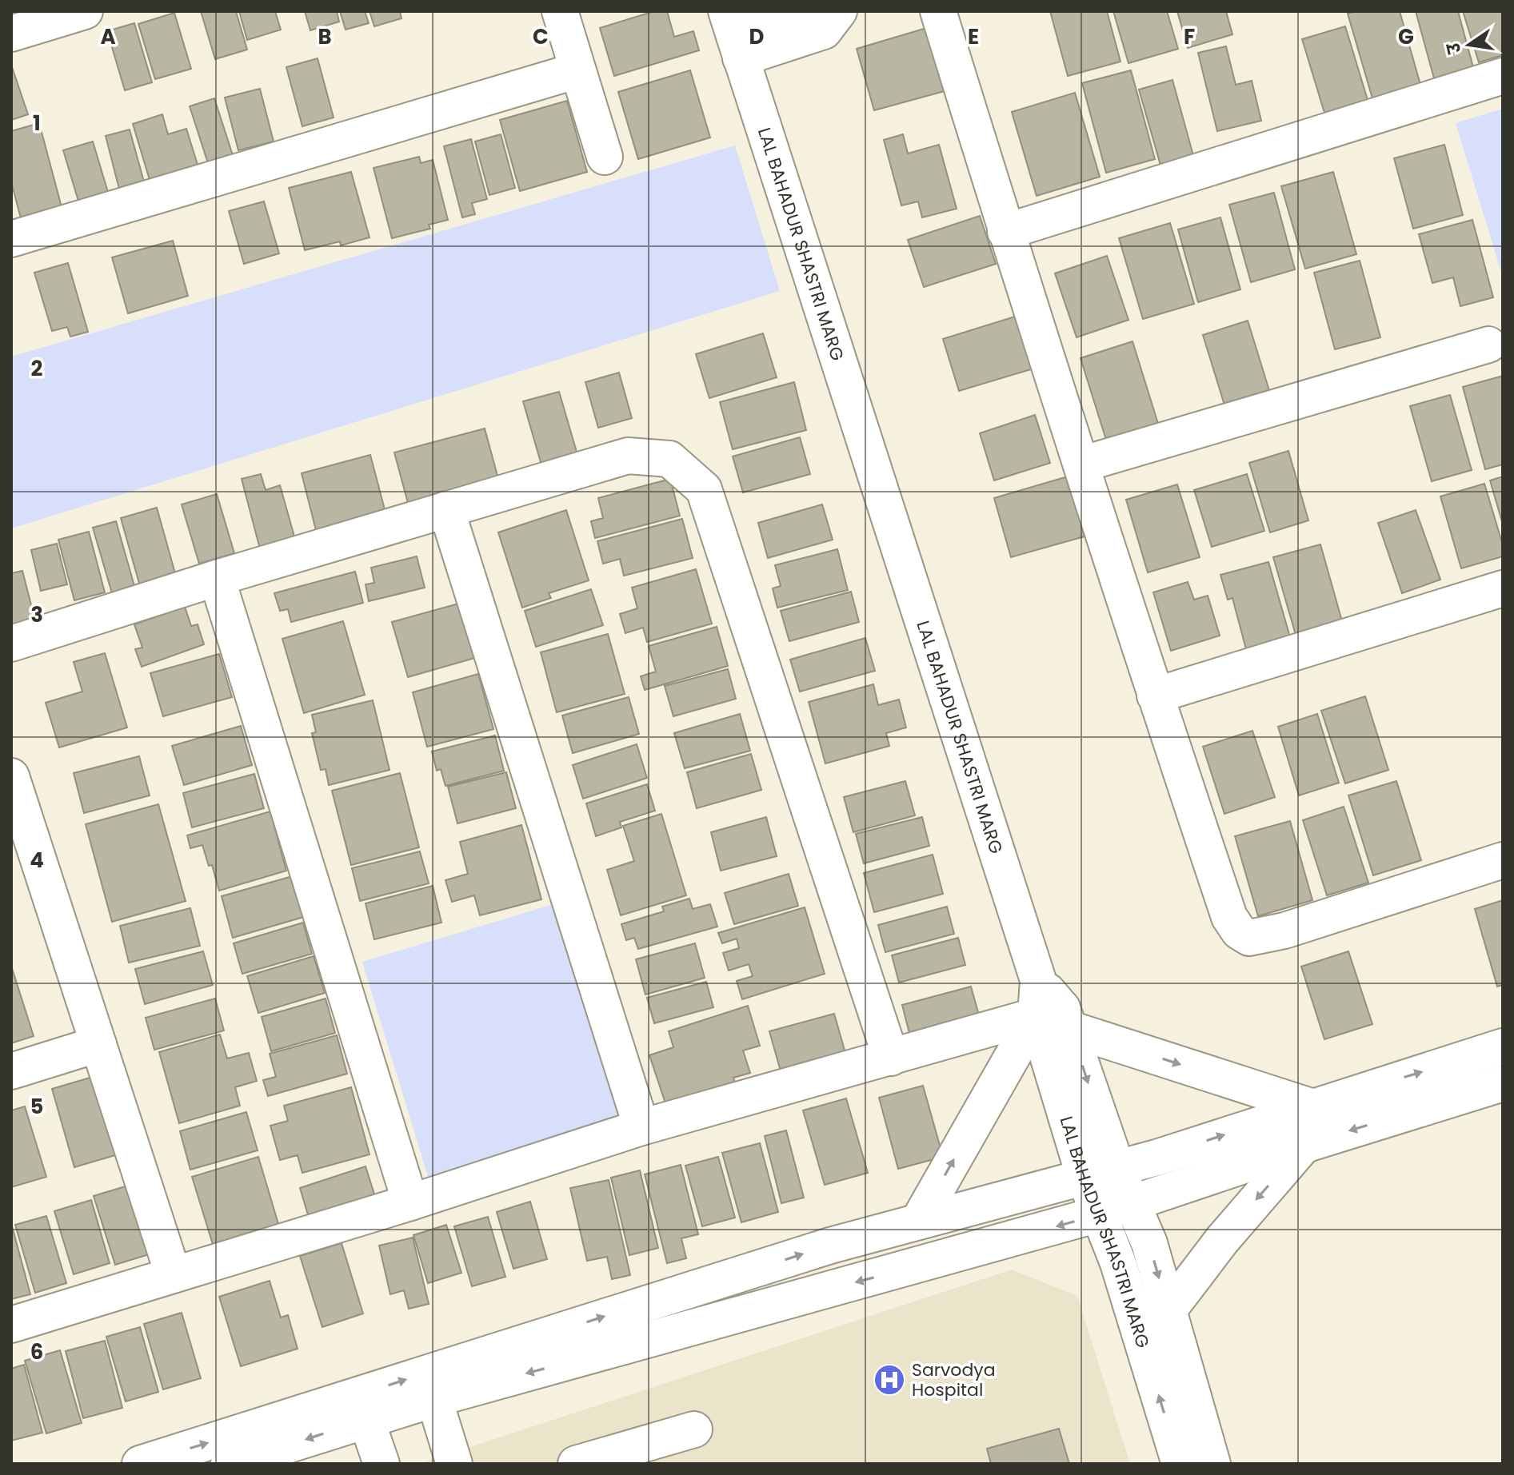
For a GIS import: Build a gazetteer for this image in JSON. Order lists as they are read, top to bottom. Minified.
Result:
{"streets":{"street":["LAL BAHADUR SHASTRI MARG"]},"places":{"hospital":["Sarvodya Hospital"]},"north":"left","grid":{"columns":["A","B","C","D","E","F","G"],"rows":["1","2","3","4","5","6"]}}
